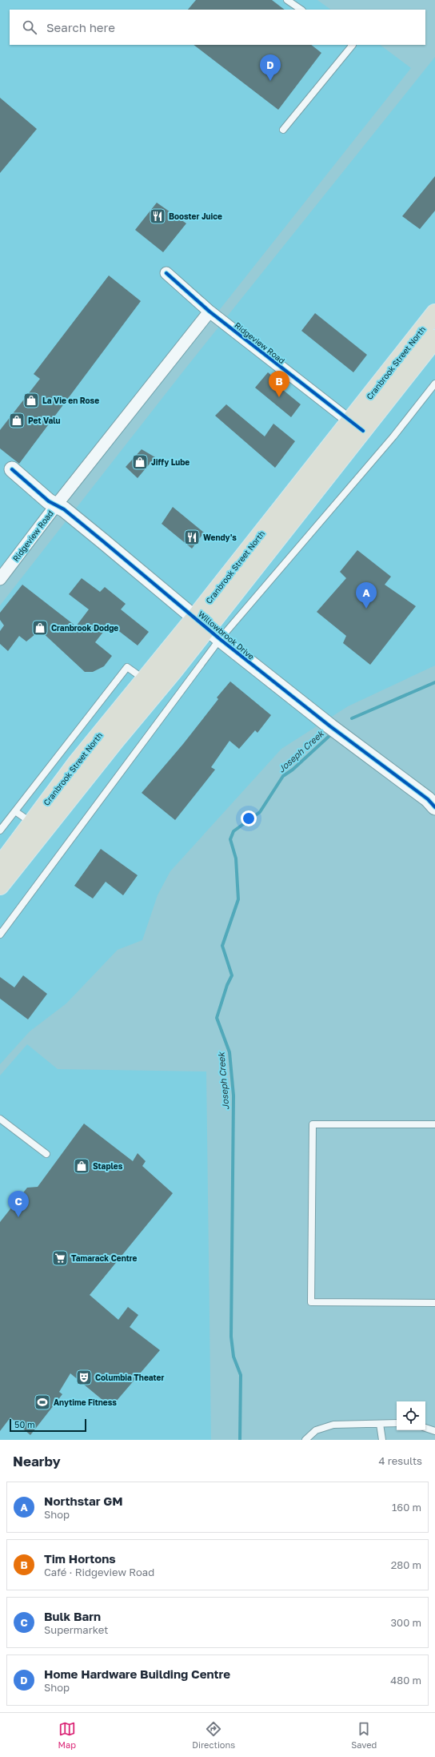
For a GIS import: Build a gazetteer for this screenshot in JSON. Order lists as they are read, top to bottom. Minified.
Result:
{"streets":{"highway":["Cranbrook Street North"],"street":["Ridgeview Road","Willowbrook Drive"]},"crossings":[["Ridgeview Road","Cranbrook Street North"],["Ridgeview Road","Willowbrook Drive"],["Cranbrook Street North","Willowbrook Drive"]],"water":["Joseph Creek"],"places":{"restaurant":["Booster Juice","Wendy's"],"shop":["La Vie en Rose","Pet Valu","Jiffy Lube","Cranbrook Dodge","Staples"],"supermarket":["Tamarack Centre"],"theatre":["Columbia Theater"],"sports":["Anytime Fitness"]},"scale_bar":"50 m","page":{"search":"Search here","pins":["D","B","A","C"],"scale":"50 m","heading":["Nearby","4 results"],"list":[{"mark":"A","name":"Northstar GM","note":"Shop","value":"160 m"},{"mark":"B","name":"Tim Hortons","note":"Café · Ridgeview Road","value":"280 m"},{"mark":"C","name":"Bulk Barn","note":"Supermarket","value":"300 m"},{"mark":"D","name":"Home Hardware Building Centre","note":"Shop","value":"480 m"}],"nav":["Map","Directions","Saved"]}}
